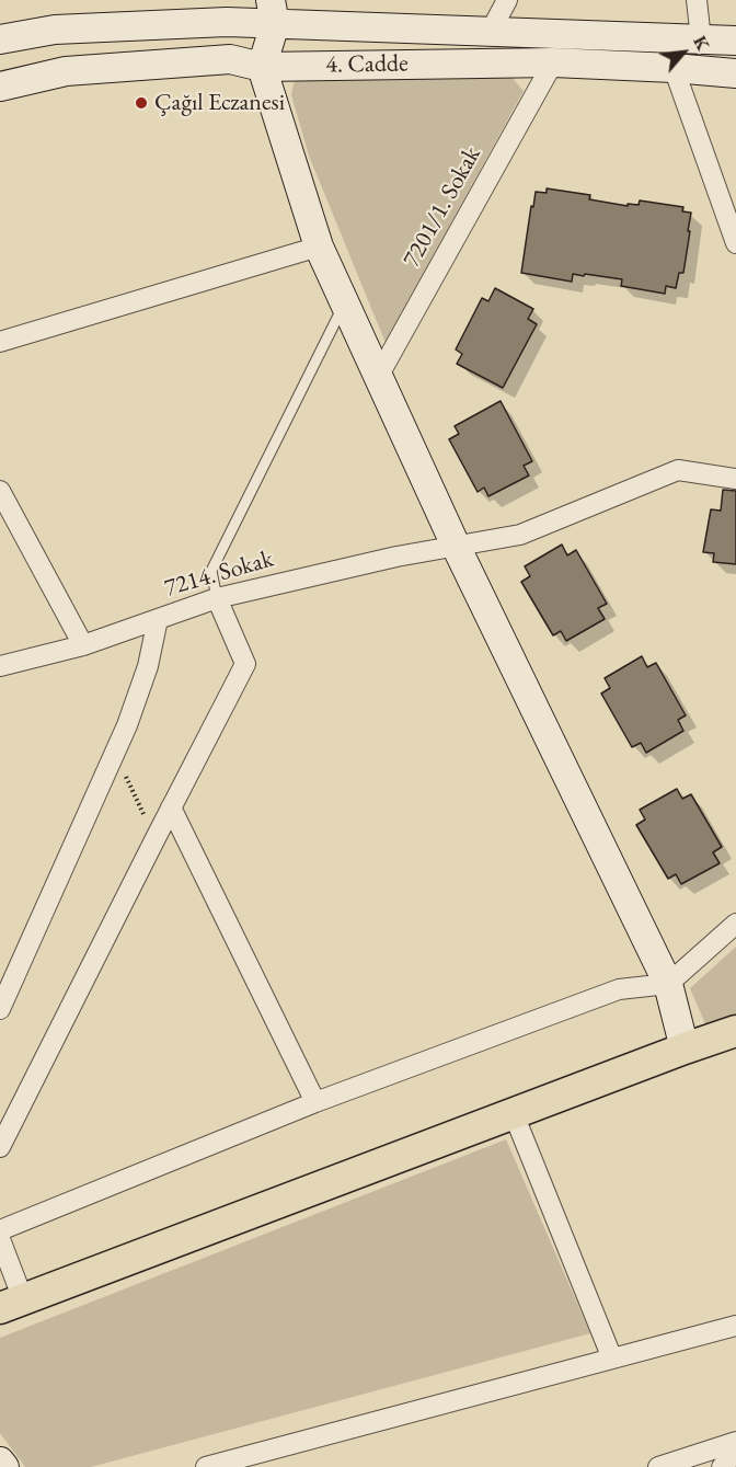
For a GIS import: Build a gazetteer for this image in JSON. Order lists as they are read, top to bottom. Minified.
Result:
{"streets":{"street":["4. Cadde","7201/1. Sokak","7214. Sokak"]},"crossings":[["4. Cadde","7201/1. Sokak"]],"places":["Çağıl Eczanesi"],"north":"top right"}
